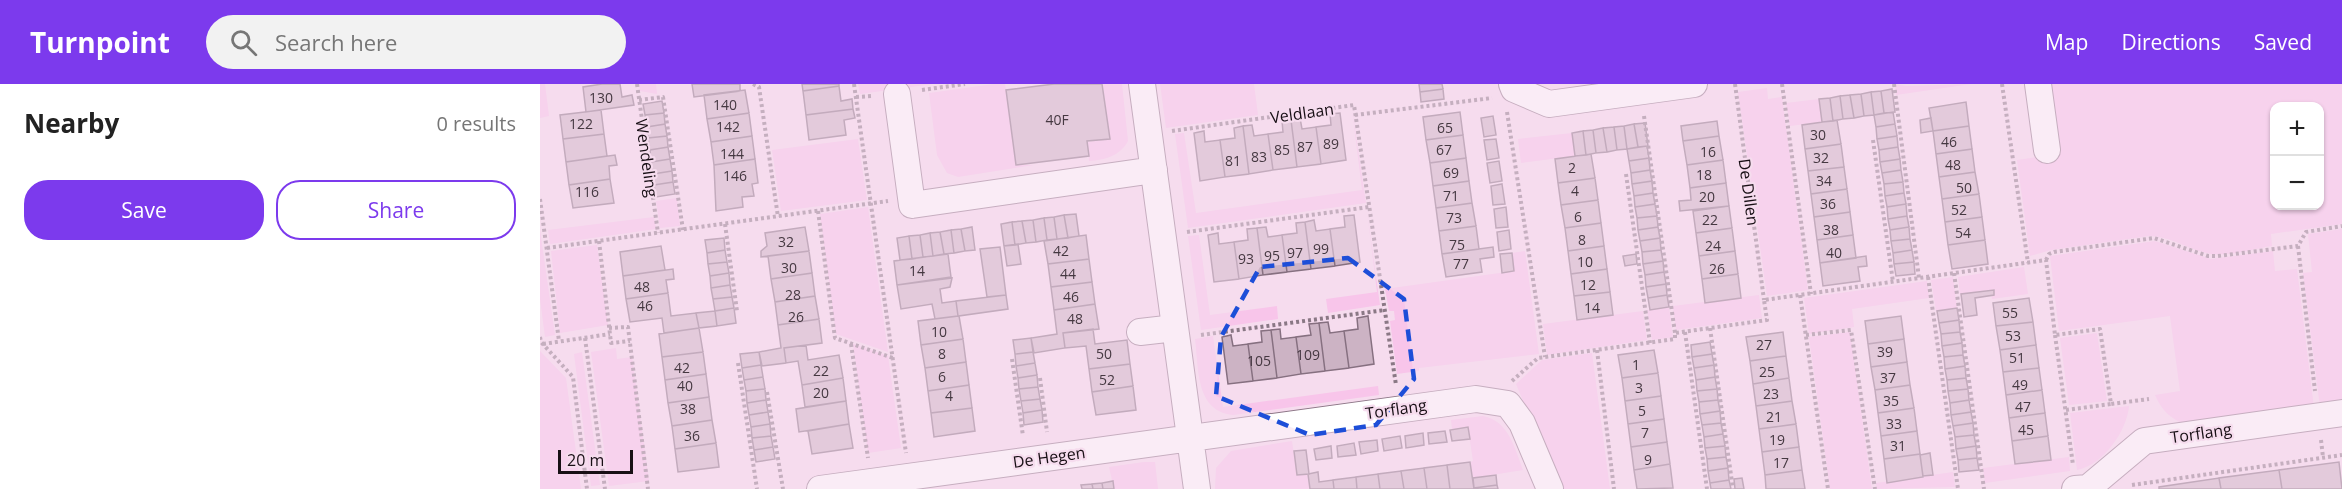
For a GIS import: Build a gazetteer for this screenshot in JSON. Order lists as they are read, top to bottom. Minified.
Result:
{"streets":{"street":["Torflang","De Hegen"],"path":["Veldlaan","Wendeling","De Dillen"]},"crossings":[["Veldlaan","Torflang"],["Torflang","De Hegen"]],"house_numbers":["130","140","40F","122","142","65","30","46","89","87","85","67","16","144","83","32","81","48","2","69","18","146","34","50","4","116","71","20","36","52","6","73","22","38","54","8","32","75","24","99","42","97","40","95","93","10","77","30","26","14","44","12","48","28","46","46","14","55","26","48","10","53","27","39","8","50","109","51","105","1","42","22","25","6","37","52","49","40","3","20","23","4","35","47","38","5","21","33","45","7","36","19","31","9","17"],"scale_bar":"20 m","page":{"header":"Turnpoint","search":"Search here","nav":["Map","Directions","Saved"],"heading":["Nearby","0 results"],"map_buttons":["+","−"],"buttons":["Save","Share"],"scale":"20 m"}}
